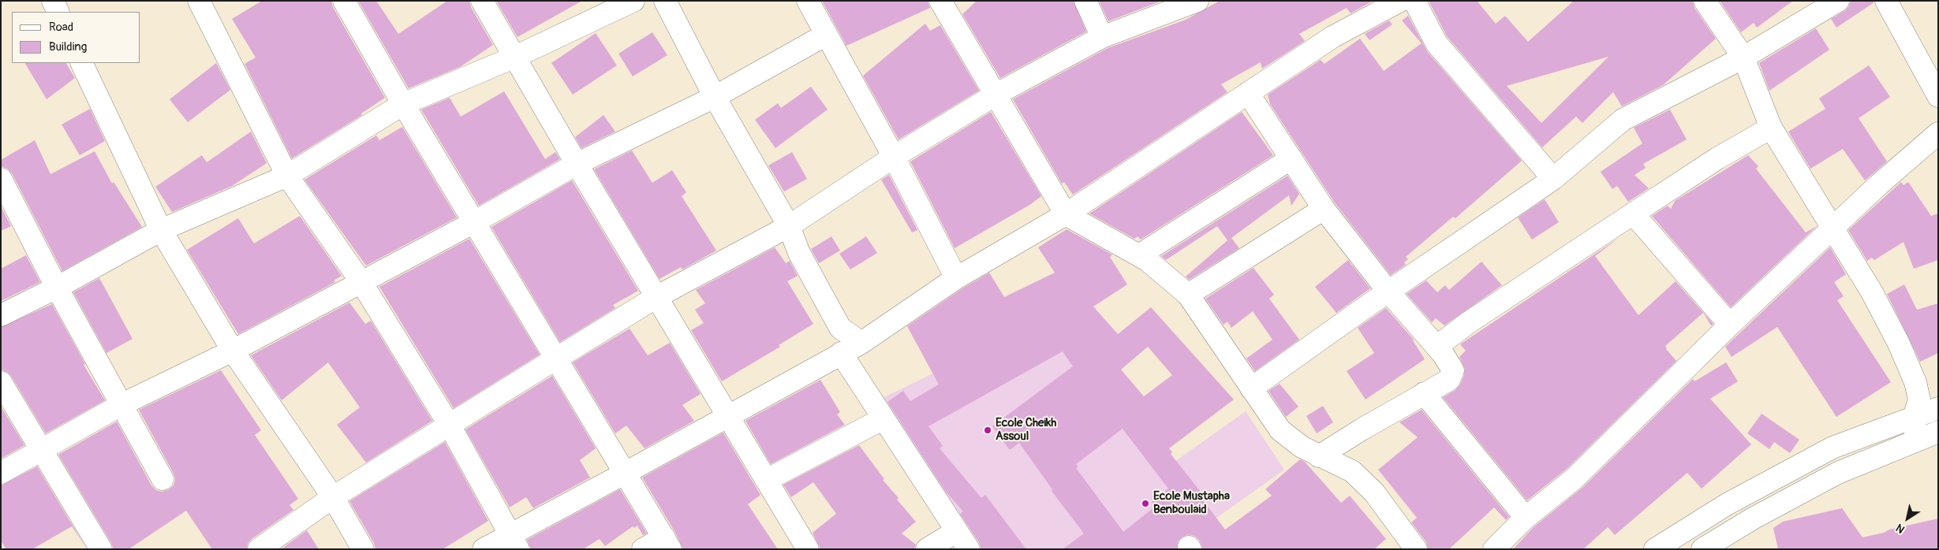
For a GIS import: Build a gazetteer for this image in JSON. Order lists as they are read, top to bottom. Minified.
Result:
{"places":["Ecole Cheikh Assoul","Ecole Mustapha Benboulaid"],"legend":["Road","Building"],"north":"bottom left"}
